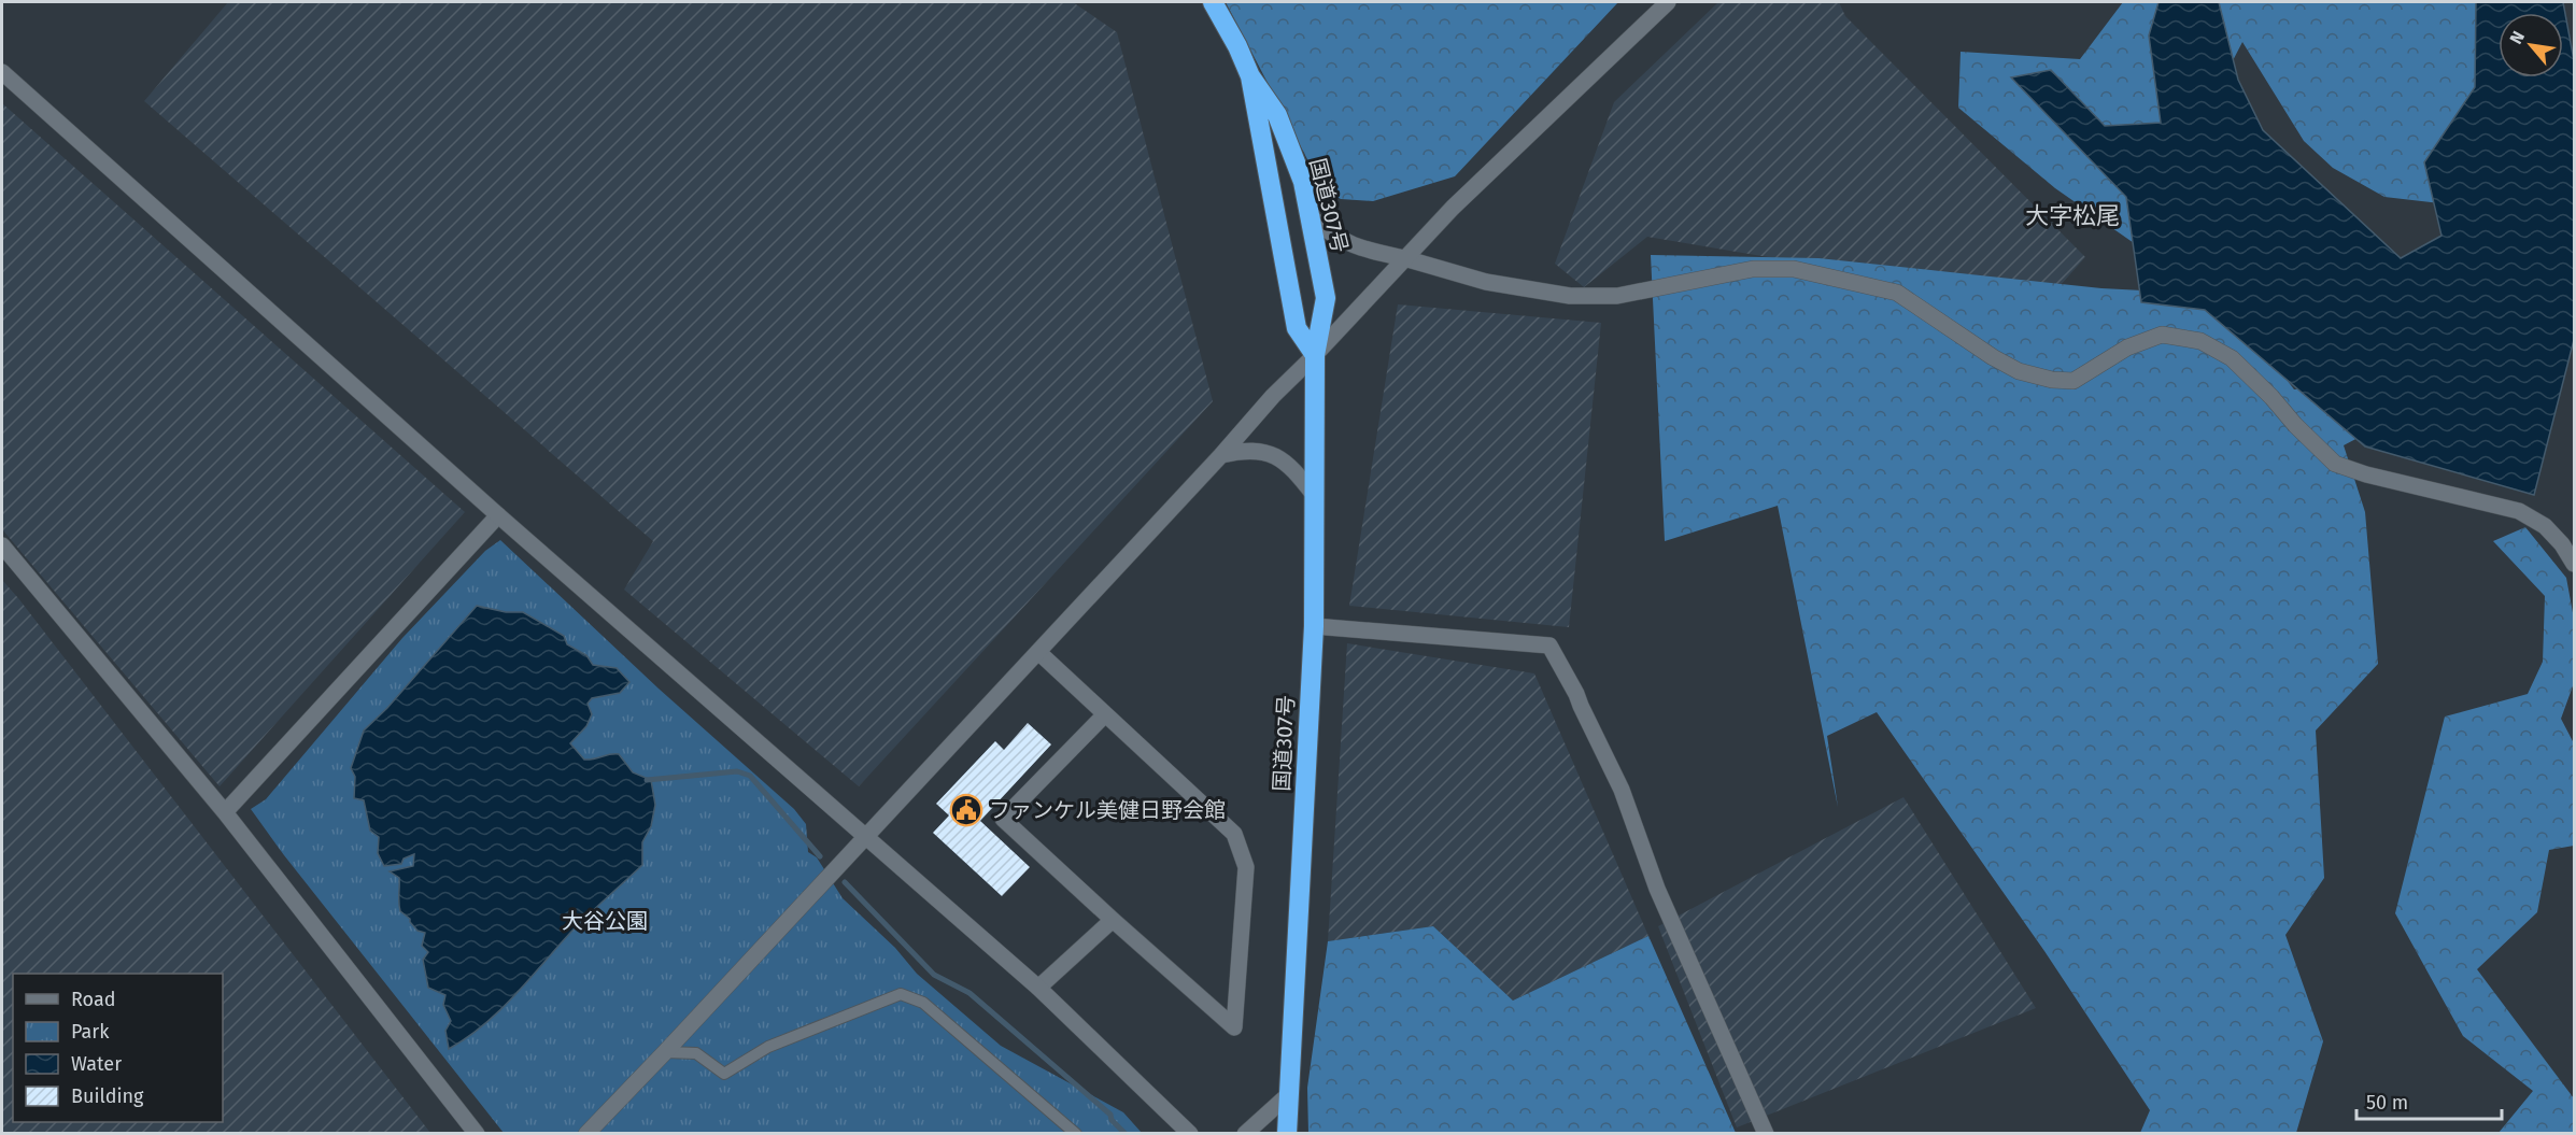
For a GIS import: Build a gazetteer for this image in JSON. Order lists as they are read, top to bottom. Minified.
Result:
{"streets":{"highway":["国道307号"]},"districts":["大字松尾"],"parks":["大谷公園"],"places":{"public building":["ファンケル美健日野会館"]},"legend":["Road","Park","Water","Building"],"scale_bar":"50 m","north":"top left"}
